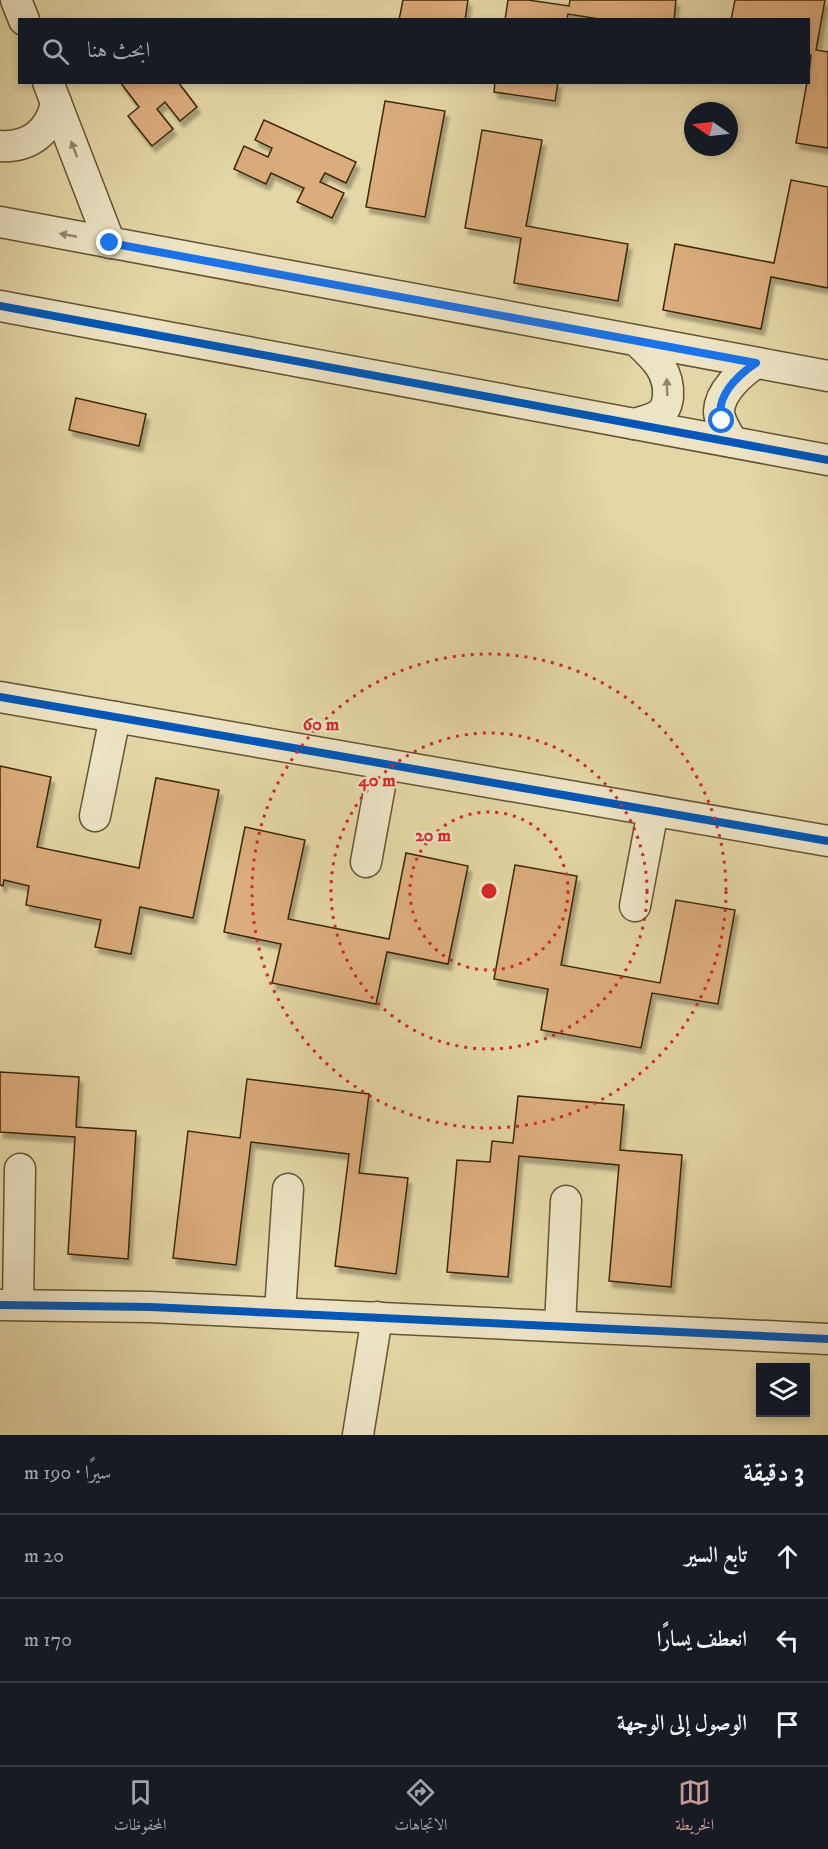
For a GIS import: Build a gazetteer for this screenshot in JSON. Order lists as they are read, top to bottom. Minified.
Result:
{"north":"left","page":{"search":"ابحث هنا","heading":["3 دقيقة","سيرًا · 190 m"],"list":[["تابع السير","20 m"],["انعطف يسارًا","170 m"],"الوصول إلى الوجهة"],"nav":["الخريطة","الاتجاهات","المحفوظات"]},"rings":["60 m","40 m","20 m"]}
